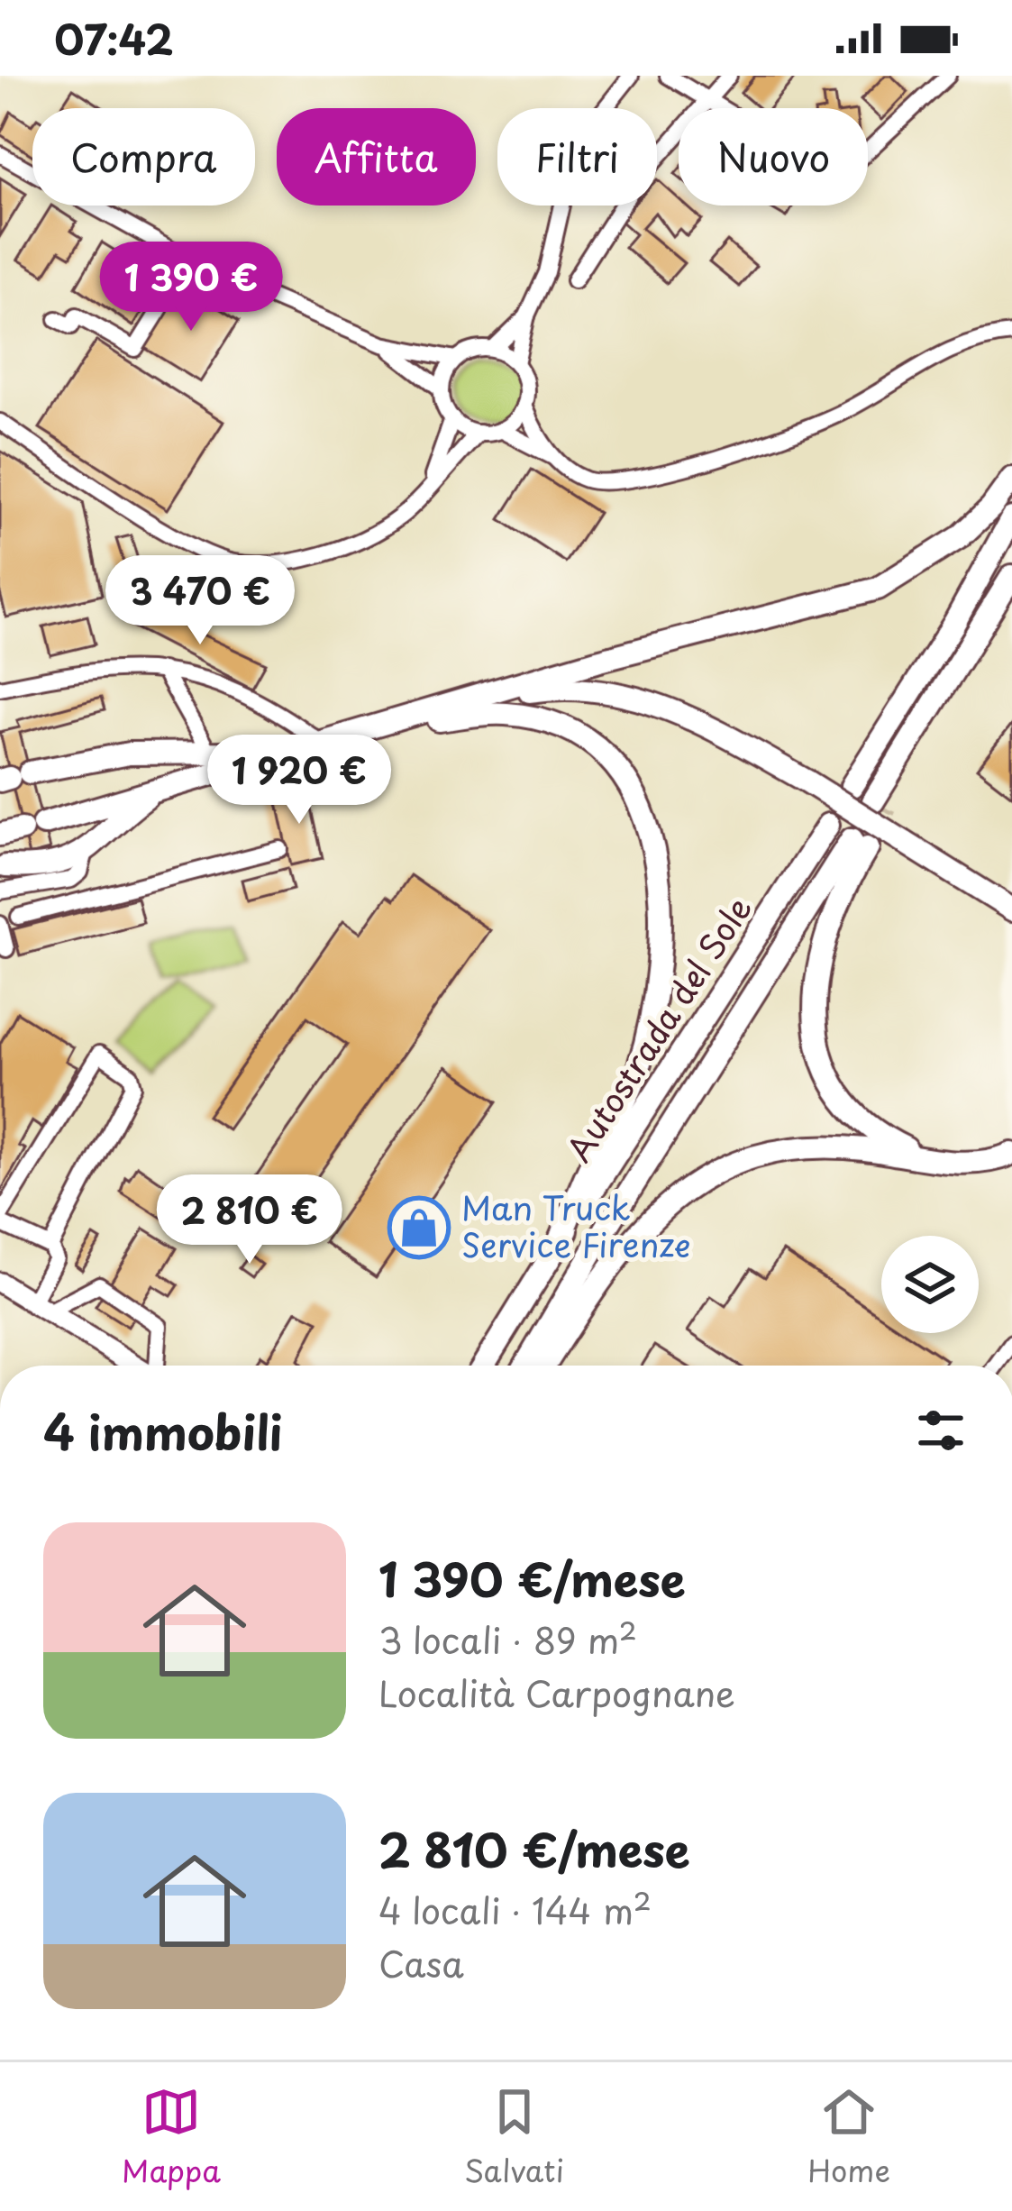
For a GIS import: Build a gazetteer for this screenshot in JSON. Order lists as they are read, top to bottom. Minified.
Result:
{"streets":{"highway":["Autostrada del Sole"]},"places":{"shop":["Man Truck Service Firenze"]},"page":{"status":"07:42","chip":["Compra","Affitta","Filtri","Nuovo"],"price":["1 390 €","3 470 €","1 920 €","2 810 €"],"heading":"4 immobili","list":[{"name":"1 390 €/mese","note":"3 locali · 89 m² · Località Carpognane"},{"name":"2 810 €/mese","note":"4 locali · 144 m² · Casa"}],"tabs":["Mappa","Salvati","Home"]}}
